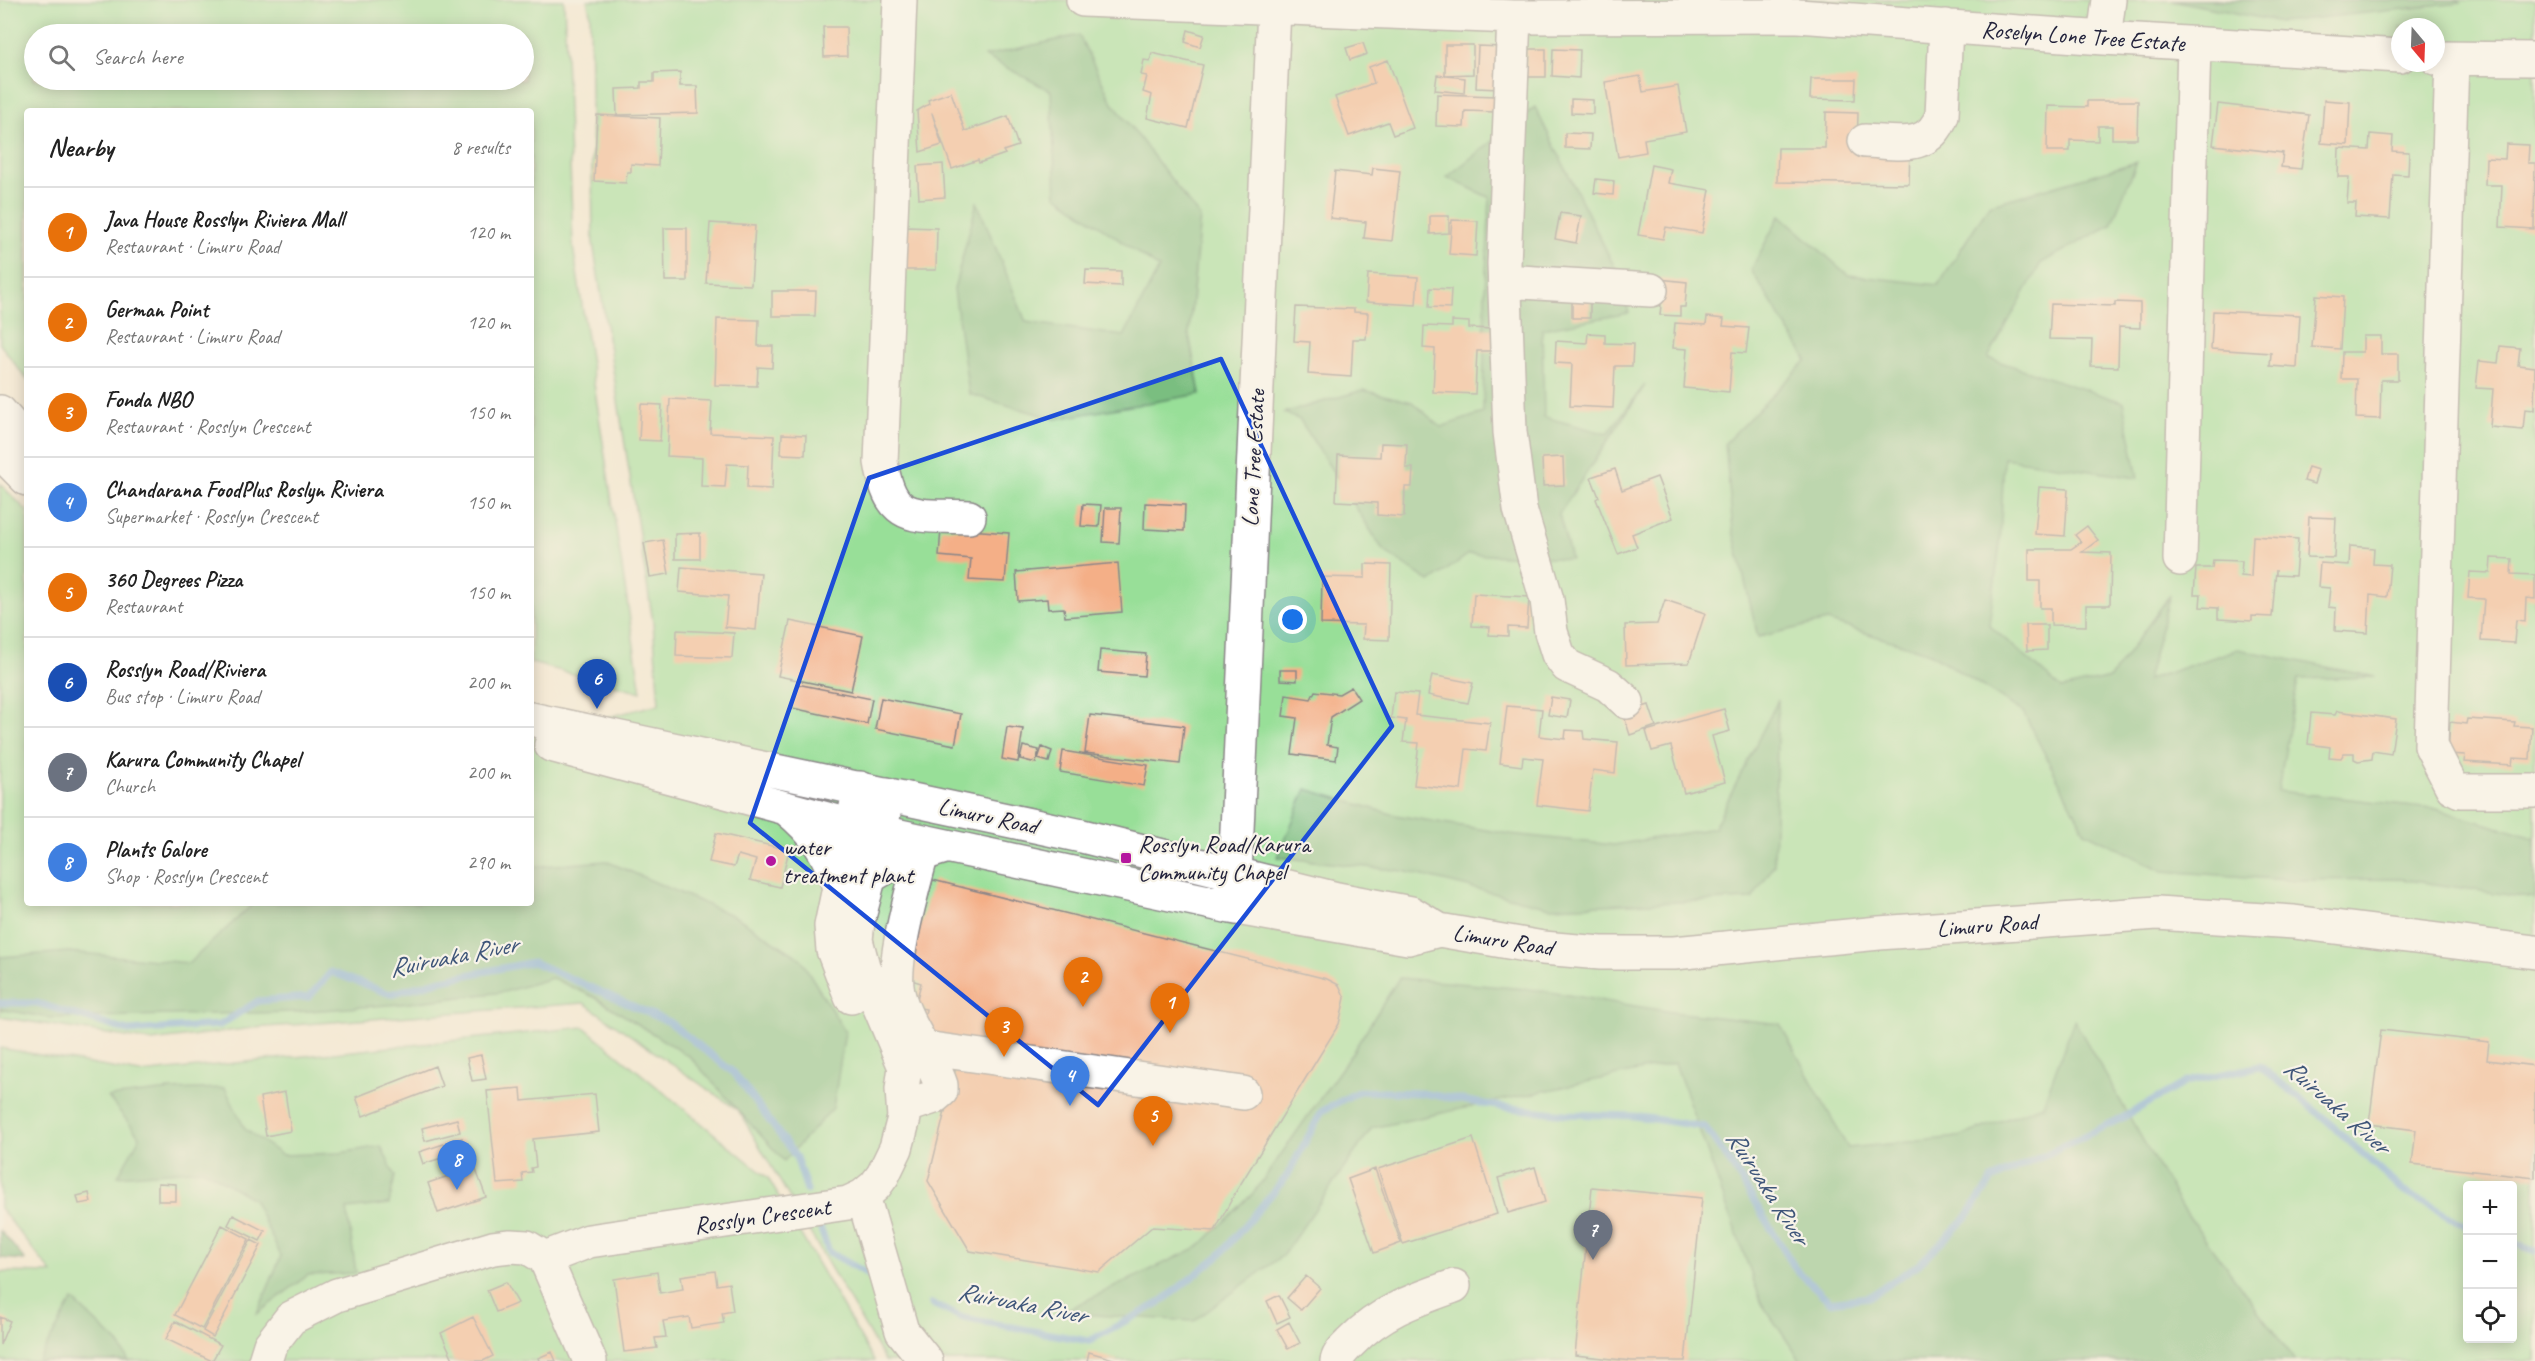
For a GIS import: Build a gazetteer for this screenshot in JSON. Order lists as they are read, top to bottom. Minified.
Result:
{"streets":{"street":["Roselyn Lone Tree Estate","Lone Tree Estate","Limuru Road","Rosslyn Crescent"]},"crossings":[["Roselyn Lone Tree Estate","Lone Tree Estate"],["Lone Tree Estate","Limuru Road"]],"water":["Ruiruaka River"],"places":{"transit":["Rosslyn Road/Karura Community Chapel"],"other":["water treatment plant"]},"north":"bottom","page":{"search":"Search here","heading":["Nearby","8 results"],"list":[{"mark":"1","name":"Java House Rosslyn Riviera Mall","note":"Restaurant · Limuru Road","value":"120 m"},{"mark":"2","name":"German Point","note":"Restaurant · Limuru Road","value":"120 m"},{"mark":"3","name":"Fonda NBO","note":"Restaurant · Rosslyn Crescent","value":"150 m"},{"mark":"4","name":"Chandarana FoodPlus Roslyn Riviera","note":"Supermarket · Rosslyn Crescent","value":"150 m"},{"mark":"5","name":"360 Degrees Pizza","note":"Restaurant","value":"150 m"},{"mark":"6","name":"Rosslyn Road/Riviera","note":"Bus stop · Limuru Road","value":"200 m"},{"mark":"7","name":"Karura Community Chapel","note":"Church","value":"200 m"},{"mark":"8","name":"Plants Galore","note":"Shop · Rosslyn Crescent","value":"290 m"}],"pins":["6","2","1","3","4","5","8","7"],"map_buttons":["+","−"]}}
